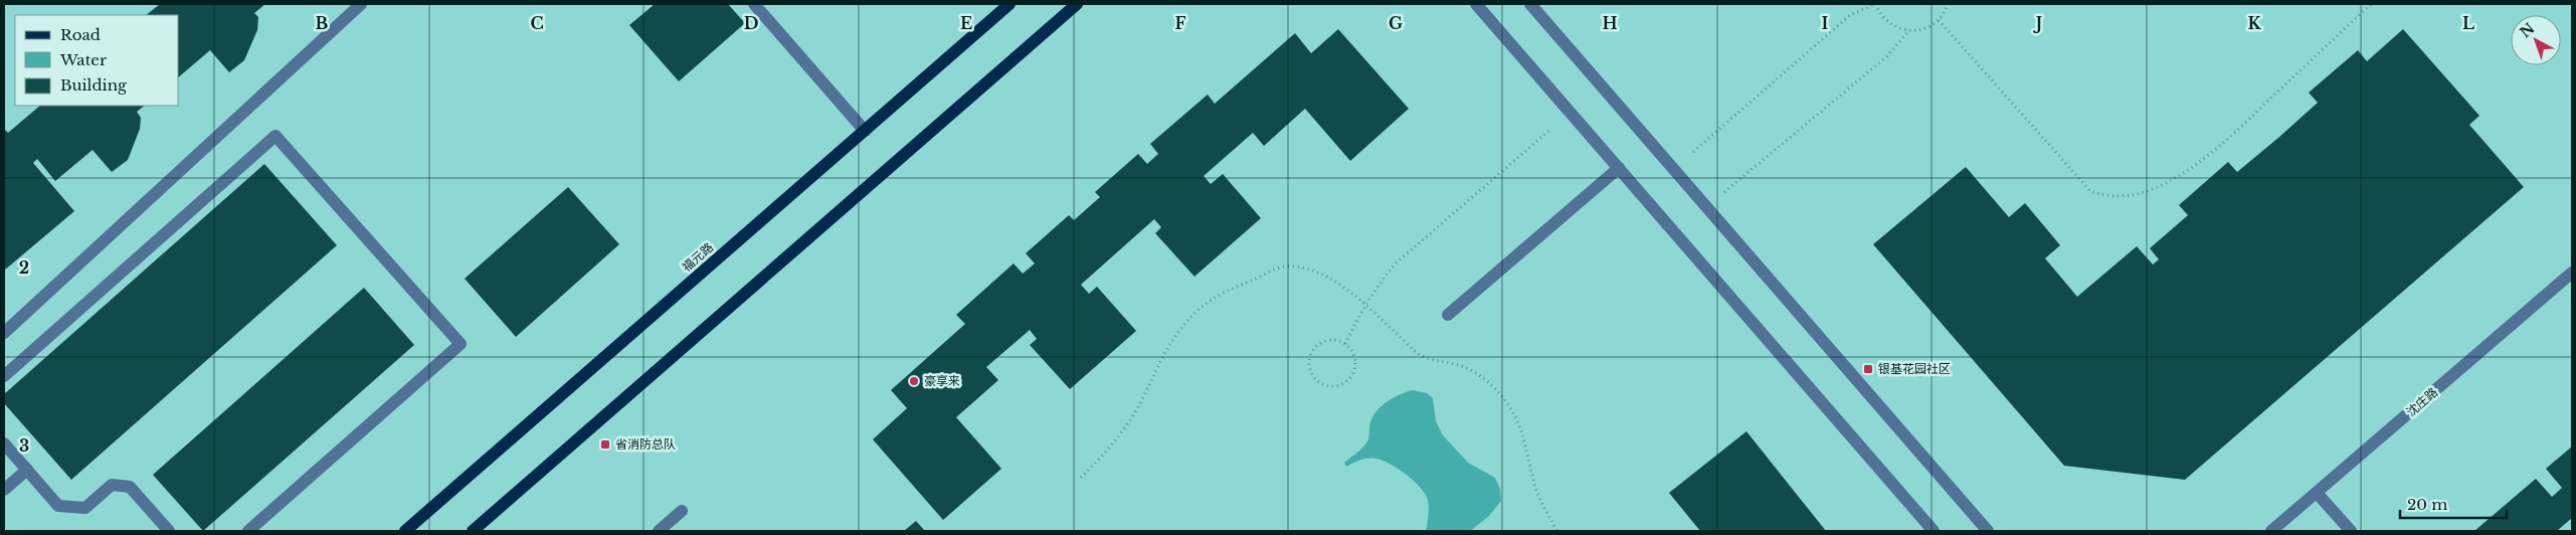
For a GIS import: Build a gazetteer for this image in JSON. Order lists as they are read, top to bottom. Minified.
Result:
{"streets":{"main road":["福元路"],"street":["沈庄路"]},"places":{"transit":["银基花园社区","省消防总队"],"other":["豪享来"]},"legend":["Road","Water","Building"],"scale_bar":"20 m","north":"top left","grid":{"columns":["B","C","D","E","F","G","H","I","J","K","L"],"rows":["2","3"]}}
